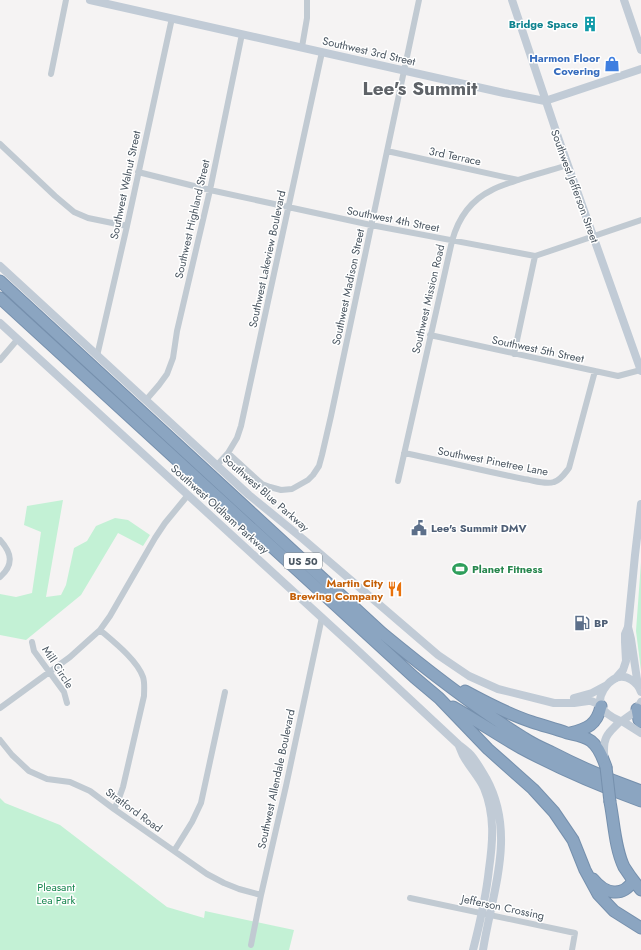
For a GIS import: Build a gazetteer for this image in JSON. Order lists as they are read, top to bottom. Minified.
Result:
{"streets":{"highway":["US 50"],"street":["Southwest 3rd Street","3rd Terrace","Southwest Walnut Street","Southwest Jefferson Street","Southwest Highland Street","Southwest 4th Street","Southwest Lakeview Boulevard","Southwest Madison Street","Southwest Mission Road","Southwest 5th Street","Southwest Pinetree Lane","Southwest Blue Parkway","Southwest Oldham Parkway","Mill Circle","Southwest Allendale Boulevard","Stratford Road","Jefferson Crossing"]},"crossings":[["Southwest 3rd Street","Southwest Walnut Street"],["Southwest 3rd Street","Southwest Jefferson Street"],["Southwest 3rd Street","Southwest Highland Street"],["Southwest 3rd Street","Southwest Lakeview Boulevard"],["Southwest 3rd Street","Southwest Madison Street"],["3rd Terrace","Southwest Madison Street"],["3rd Terrace","Southwest Mission Road"],["Southwest Walnut Street","Southwest 4th Street"],["Southwest Walnut Street","Southwest Blue Parkway"],["Southwest Jefferson Street","Southwest 4th Street"],["Southwest Jefferson Street","Southwest Mission Road"],["Southwest Jefferson Street","Southwest 5th Street"],["Southwest Highland Street","Southwest 4th Street"],["Southwest Highland Street","Southwest Blue Parkway"],["Southwest 4th Street","Southwest Lakeview Boulevard"],["Southwest 4th Street","Southwest Madison Street"],["Southwest 4th Street","Southwest Mission Road"],["Southwest Lakeview Boulevard","Southwest Madison Street"],["Southwest Lakeview Boulevard","Southwest Blue Parkway"],["Southwest Mission Road","Southwest 5th Street"],["Southwest Mission Road","Southwest Pinetree Lane"],["Southwest 5th Street","Southwest Pinetree Lane"],["Southwest Oldham Parkway","Southwest Allendale Boulevard"],["Southwest Oldham Parkway","Jefferson Crossing"],["Southwest Allendale Boulevard","Stratford Road"]],"districts":["Lee's Summit"],"parks":["Pleasant Lea Park"],"places":{"building":["Bridge Space"],"shop":["Harmon Floor Covering"],"public building":["Lee's Summit DMV"],"sports":["Planet Fitness"],"restaurant":["Martin City Brewing Company"],"fuel station":["BP"]}}
